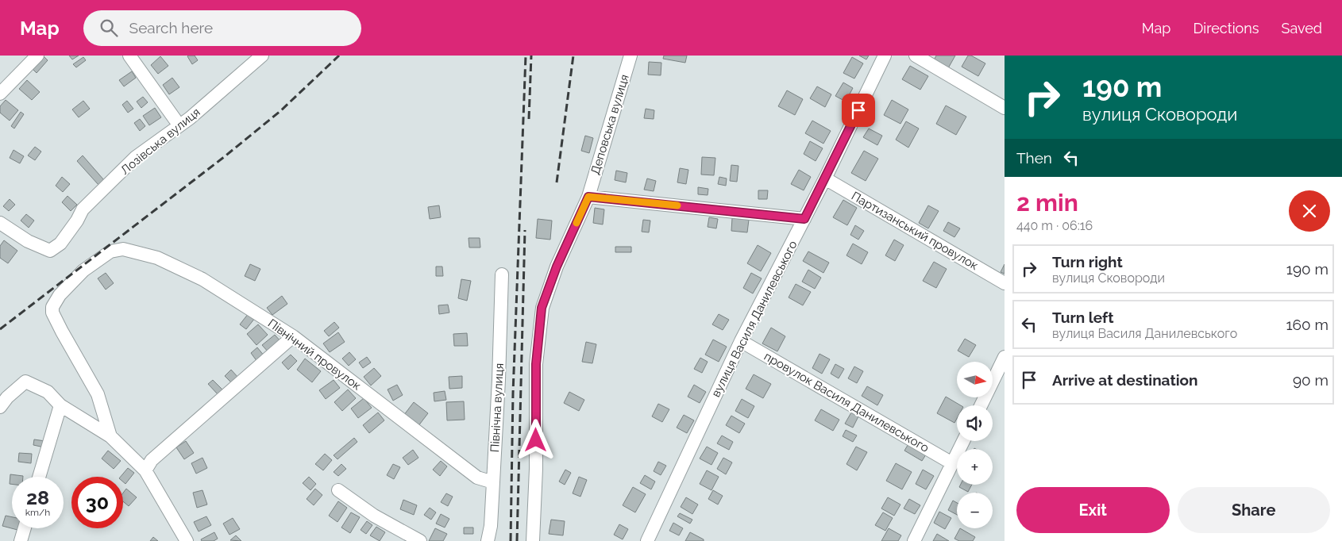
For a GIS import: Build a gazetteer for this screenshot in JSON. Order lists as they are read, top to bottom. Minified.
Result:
{"streets":{"street":["Деповська вулиця","Лозівська вулиця","Партизанський провулок","вулиця Василя Данилевського","Північний провулок","провулок Василя Данилевського","Північна вулиця"]},"crossings":[["Партизанський провулок","вулиця Василя Данилевського"],["вулиця Василя Данилевського","провулок Василя Данилевського"],["Північний провулок","Північна вулиця"]],"north":"right","page":{"header":"Map","search":"Search here","nav":["Map","Directions","Saved"],"turn":["190 m","вулиця Сковороди"],"then":"Then","heading":["2 min","440 m · 06:16"],"list":[{"name":"Turn right","note":"вулиця Сковороди","value":"190 m"},{"name":"Turn left","note":"вулиця Василя Данилевського","value":"160 m"},{"name":"Arrive at destination","value":"90 m"}],"map_buttons":["+","−"],"speed":"28 km/h","limit":"30","buttons":["Exit","Share"]}}
